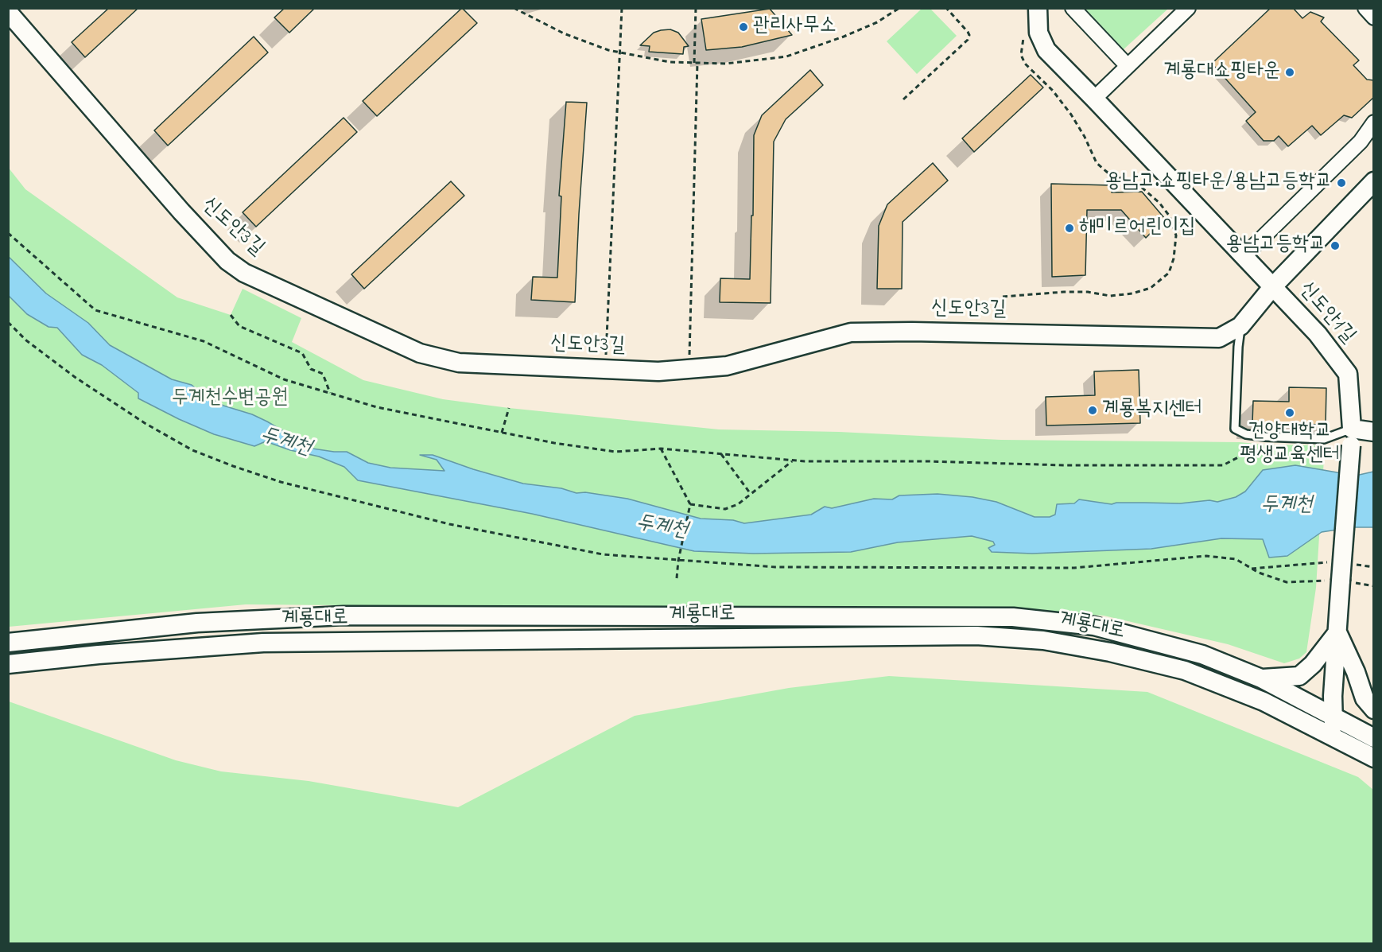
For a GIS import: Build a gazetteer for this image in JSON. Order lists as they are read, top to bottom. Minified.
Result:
{"streets":{"street":["신도안3길","신도안1길","계룡대로"]},"crossings":[["신도안3길","신도안1길"]],"water":["두계천"],"parks":["두계천수변공원"],"places":["관리사무소","계룡대쇼핑타운","용남고.쇼핑타운/용남고등학교","해미르어린이집","용남고등학교","계룡복지센터","건양대학교 평생교육센터"]}
